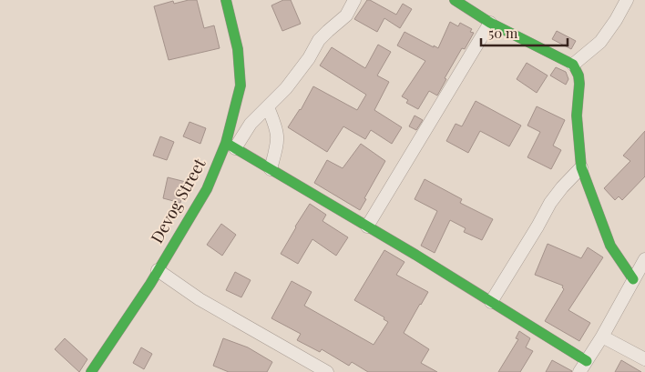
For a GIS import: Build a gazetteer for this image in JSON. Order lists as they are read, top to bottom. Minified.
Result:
{"streets":{"street":["Devog Street"]},"scale_bar":"50 m"}
